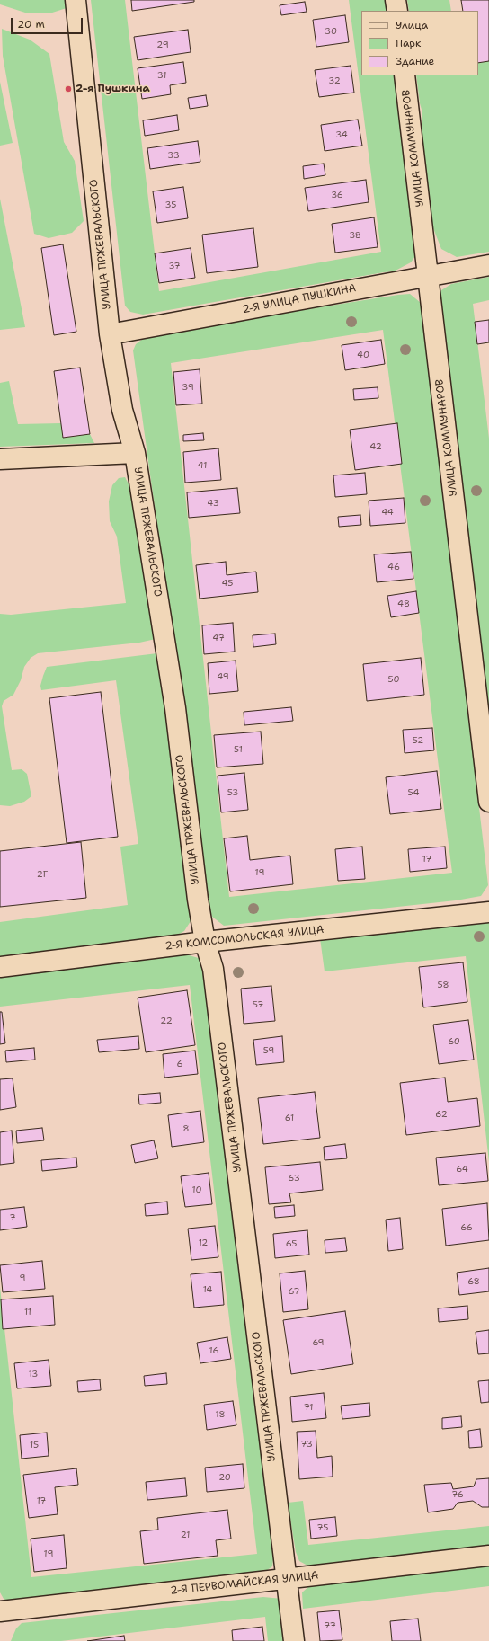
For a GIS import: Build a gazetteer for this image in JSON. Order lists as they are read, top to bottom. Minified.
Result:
{"streets":{"street":["УЛИЦА КОММУНАРОВ","УЛИЦА ПРЖЕВАЛЬСКОГО","2-Я УЛИЦА ПУШКИНА","2-Я КОМСОМОЛЬСКАЯ УЛИЦА","2-Я ПЕРВОМАЙСКАЯ УЛИЦА"]},"crossings":[["УЛИЦА КОММУНАРОВ","2-Я УЛИЦА ПУШКИНА"],["УЛИЦА ПРЖЕВАЛЬСКОГО","2-Я УЛИЦА ПУШКИНА"],["УЛИЦА ПРЖЕВАЛЬСКОГО","2-Я КОМСОМОЛЬСКАЯ УЛИЦА"],["УЛИЦА ПРЖЕВАЛЬСКОГО","2-Я ПЕРВОМАЙСКАЯ УЛИЦА"]],"places":["2-я Пушкина"],"house_numbers":["30","29","31","32","34","33","36","35","38","37","40","39","42","41","43","44","46","45","48","47","49","50","52","51","53","54","17","19","2Г","58","57","22","60","59","6","62","61","8","64","63","10","7","66","12","65","9","68","14","67","11","69","16","13","71","18","73","15","20","76","17","75","21","19","77"],"legend":["Улица","Парк","Здание"],"scale_bar":"20 m"}
